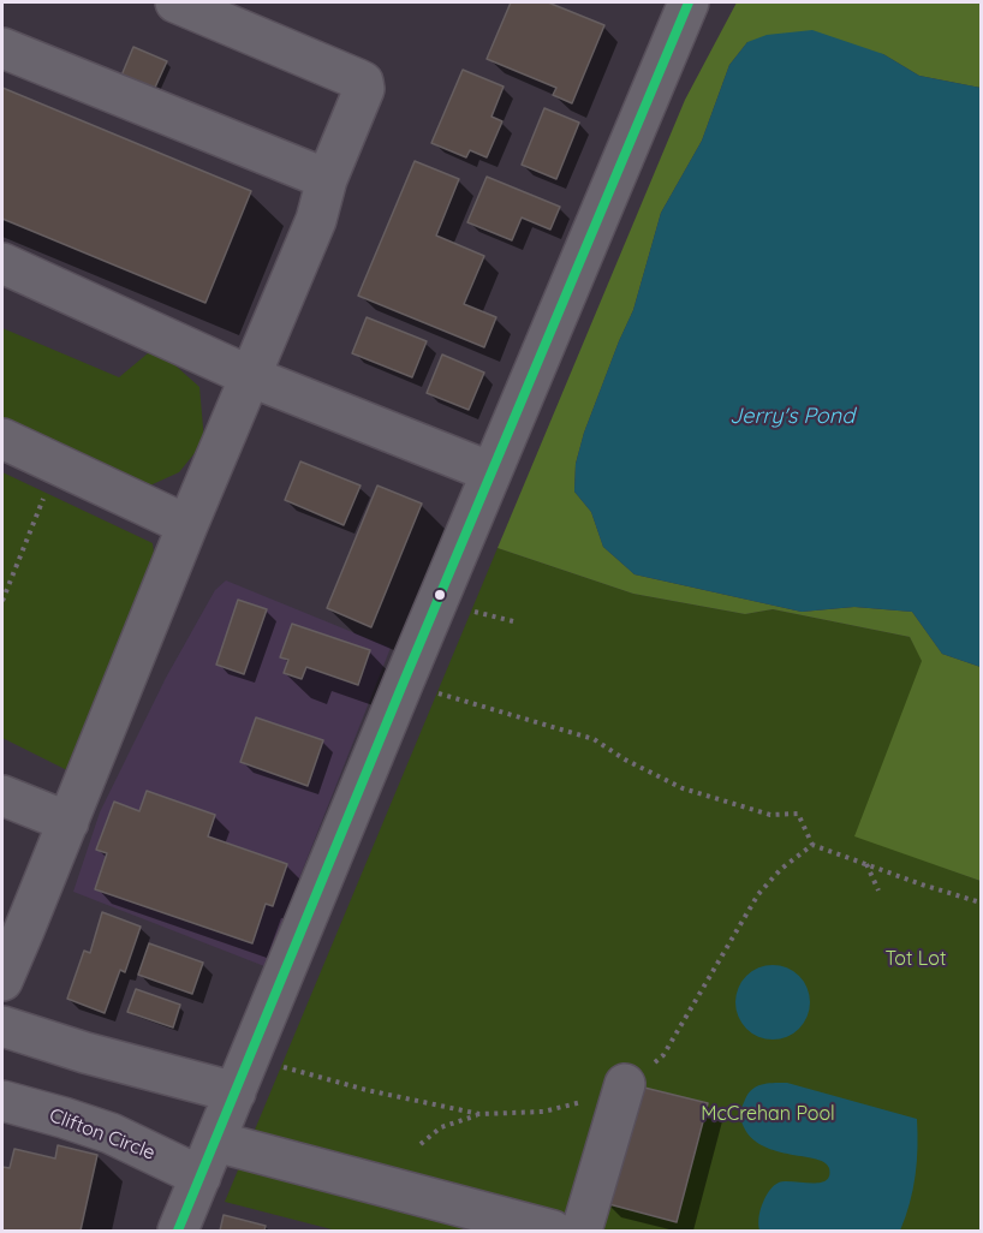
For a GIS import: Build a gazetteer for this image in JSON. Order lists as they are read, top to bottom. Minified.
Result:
{"streets":{"street":["Clifton Circle"]},"water":["Jerry's Pond"],"parks":["Tot Lot","McCrehan Pool"]}
